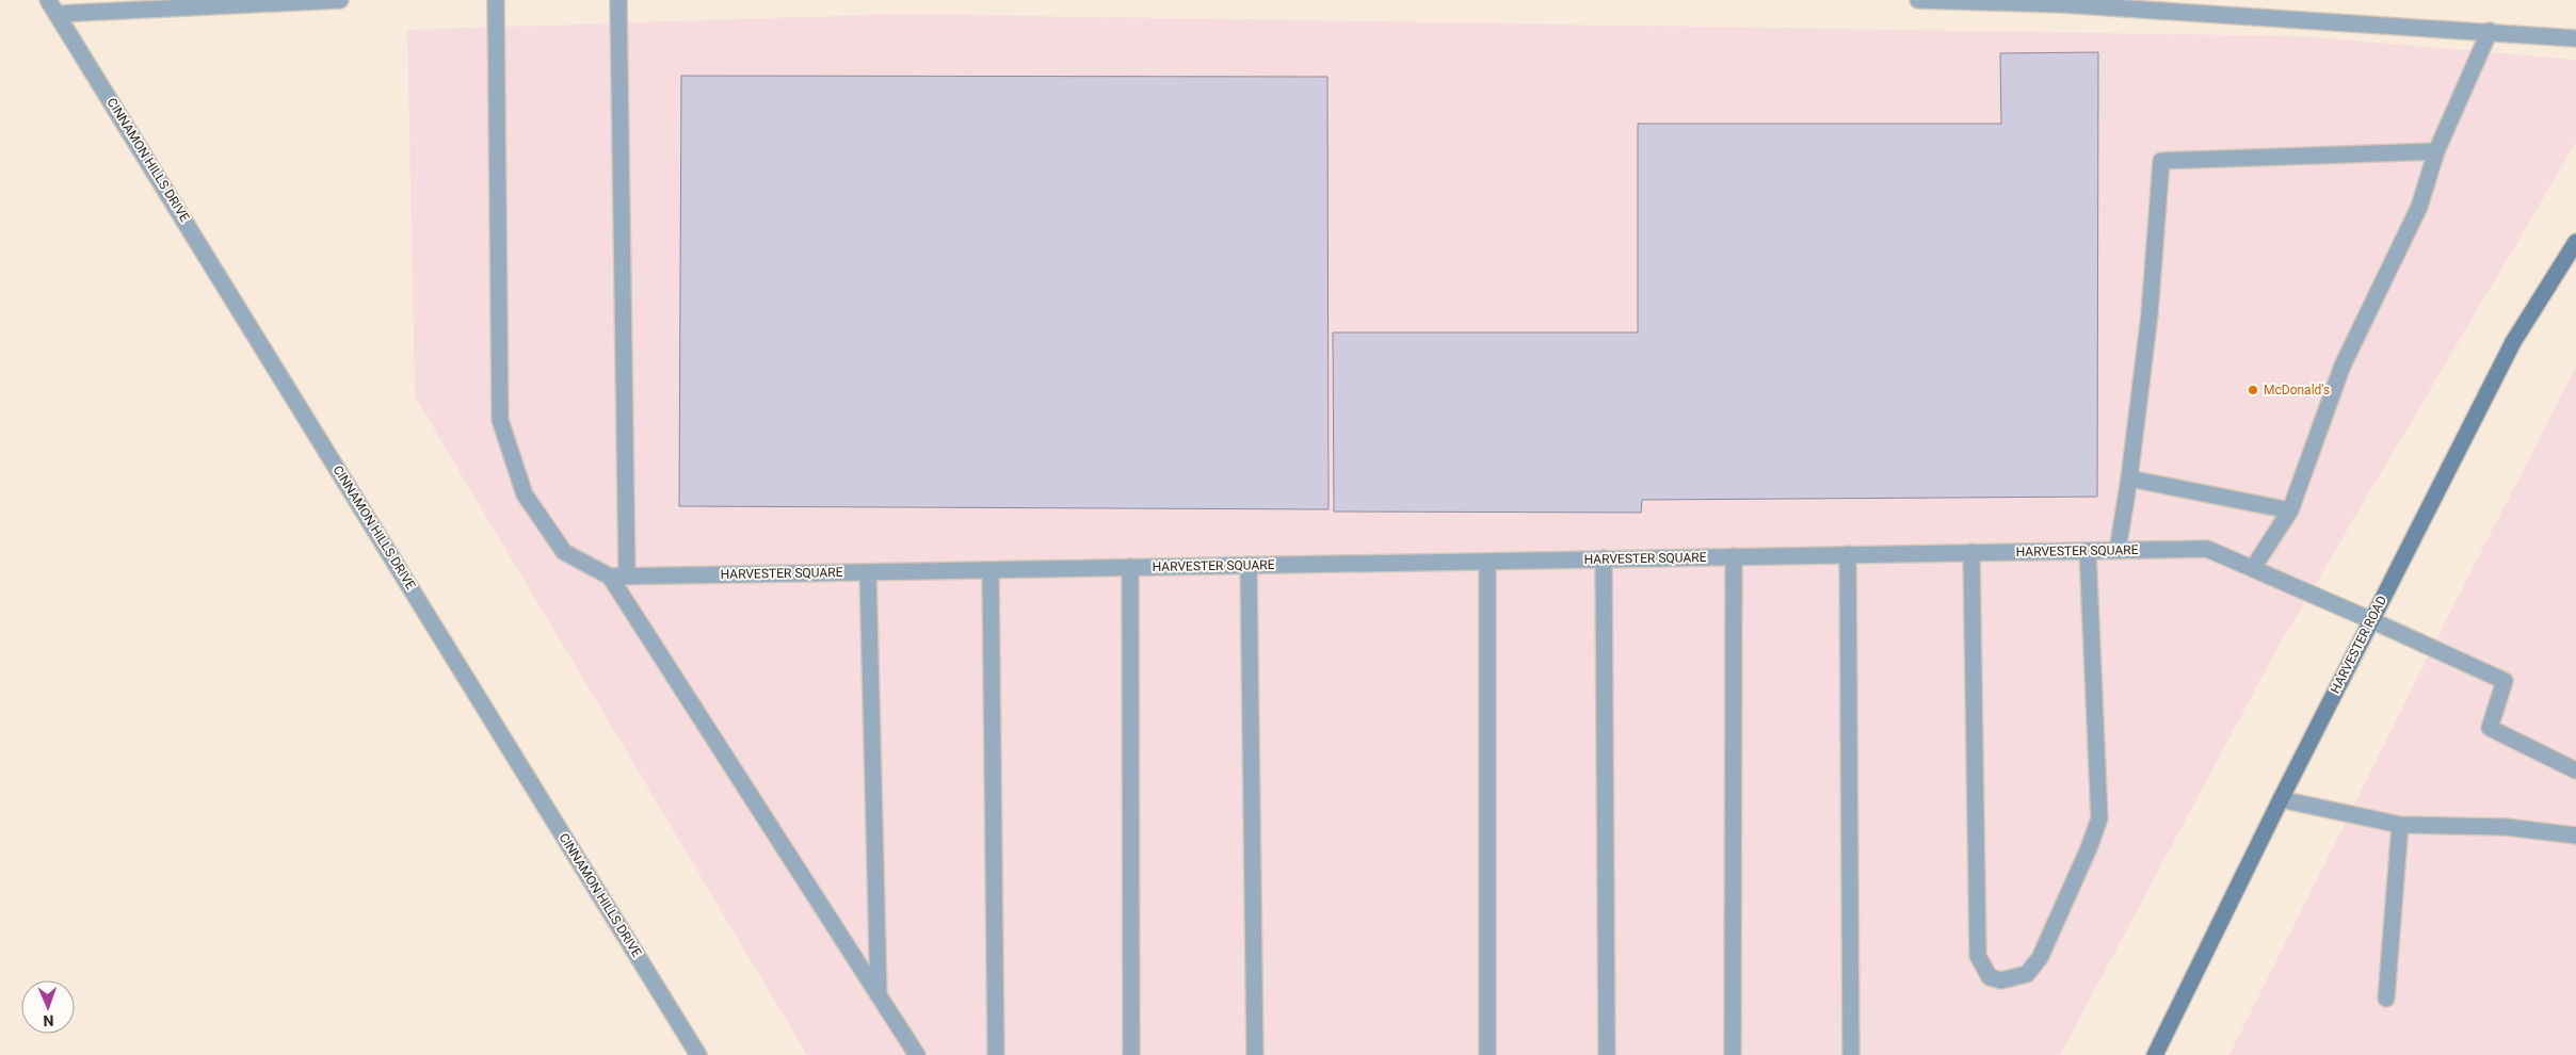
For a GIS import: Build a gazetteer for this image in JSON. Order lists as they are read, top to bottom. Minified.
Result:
{"streets":{"main road":["HARVESTER ROAD"],"street":["CINNAMON HILLS DRIVE","HARVESTER SQUARE"]},"crossings":[["HARVESTER SQUARE","HARVESTER ROAD"]],"places":["McDonald's"],"north":"bottom"}
